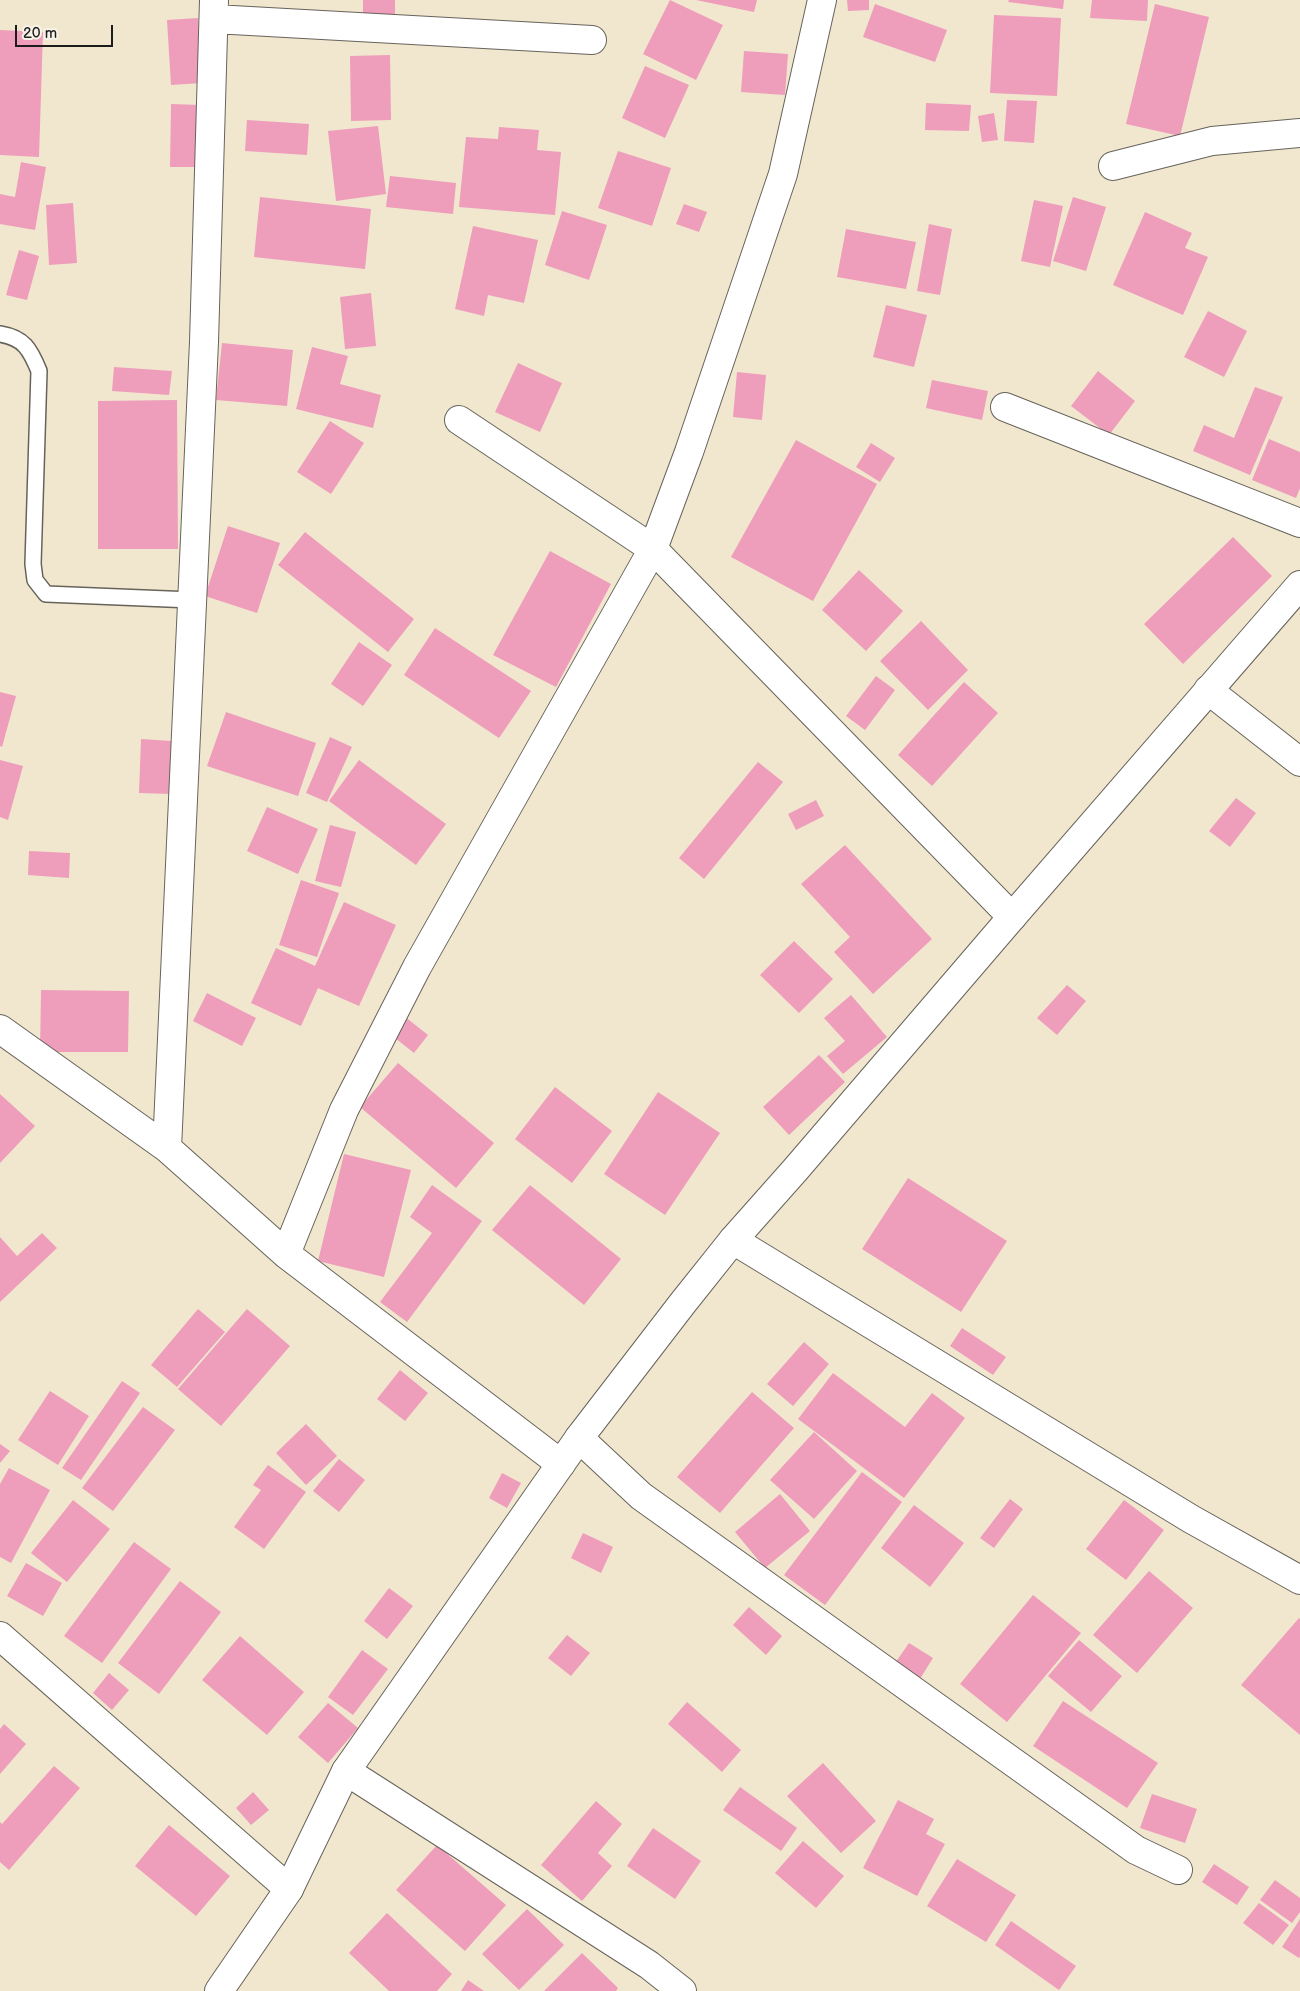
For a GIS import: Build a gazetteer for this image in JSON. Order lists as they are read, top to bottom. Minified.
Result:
{"scale_bar":"20 m"}
